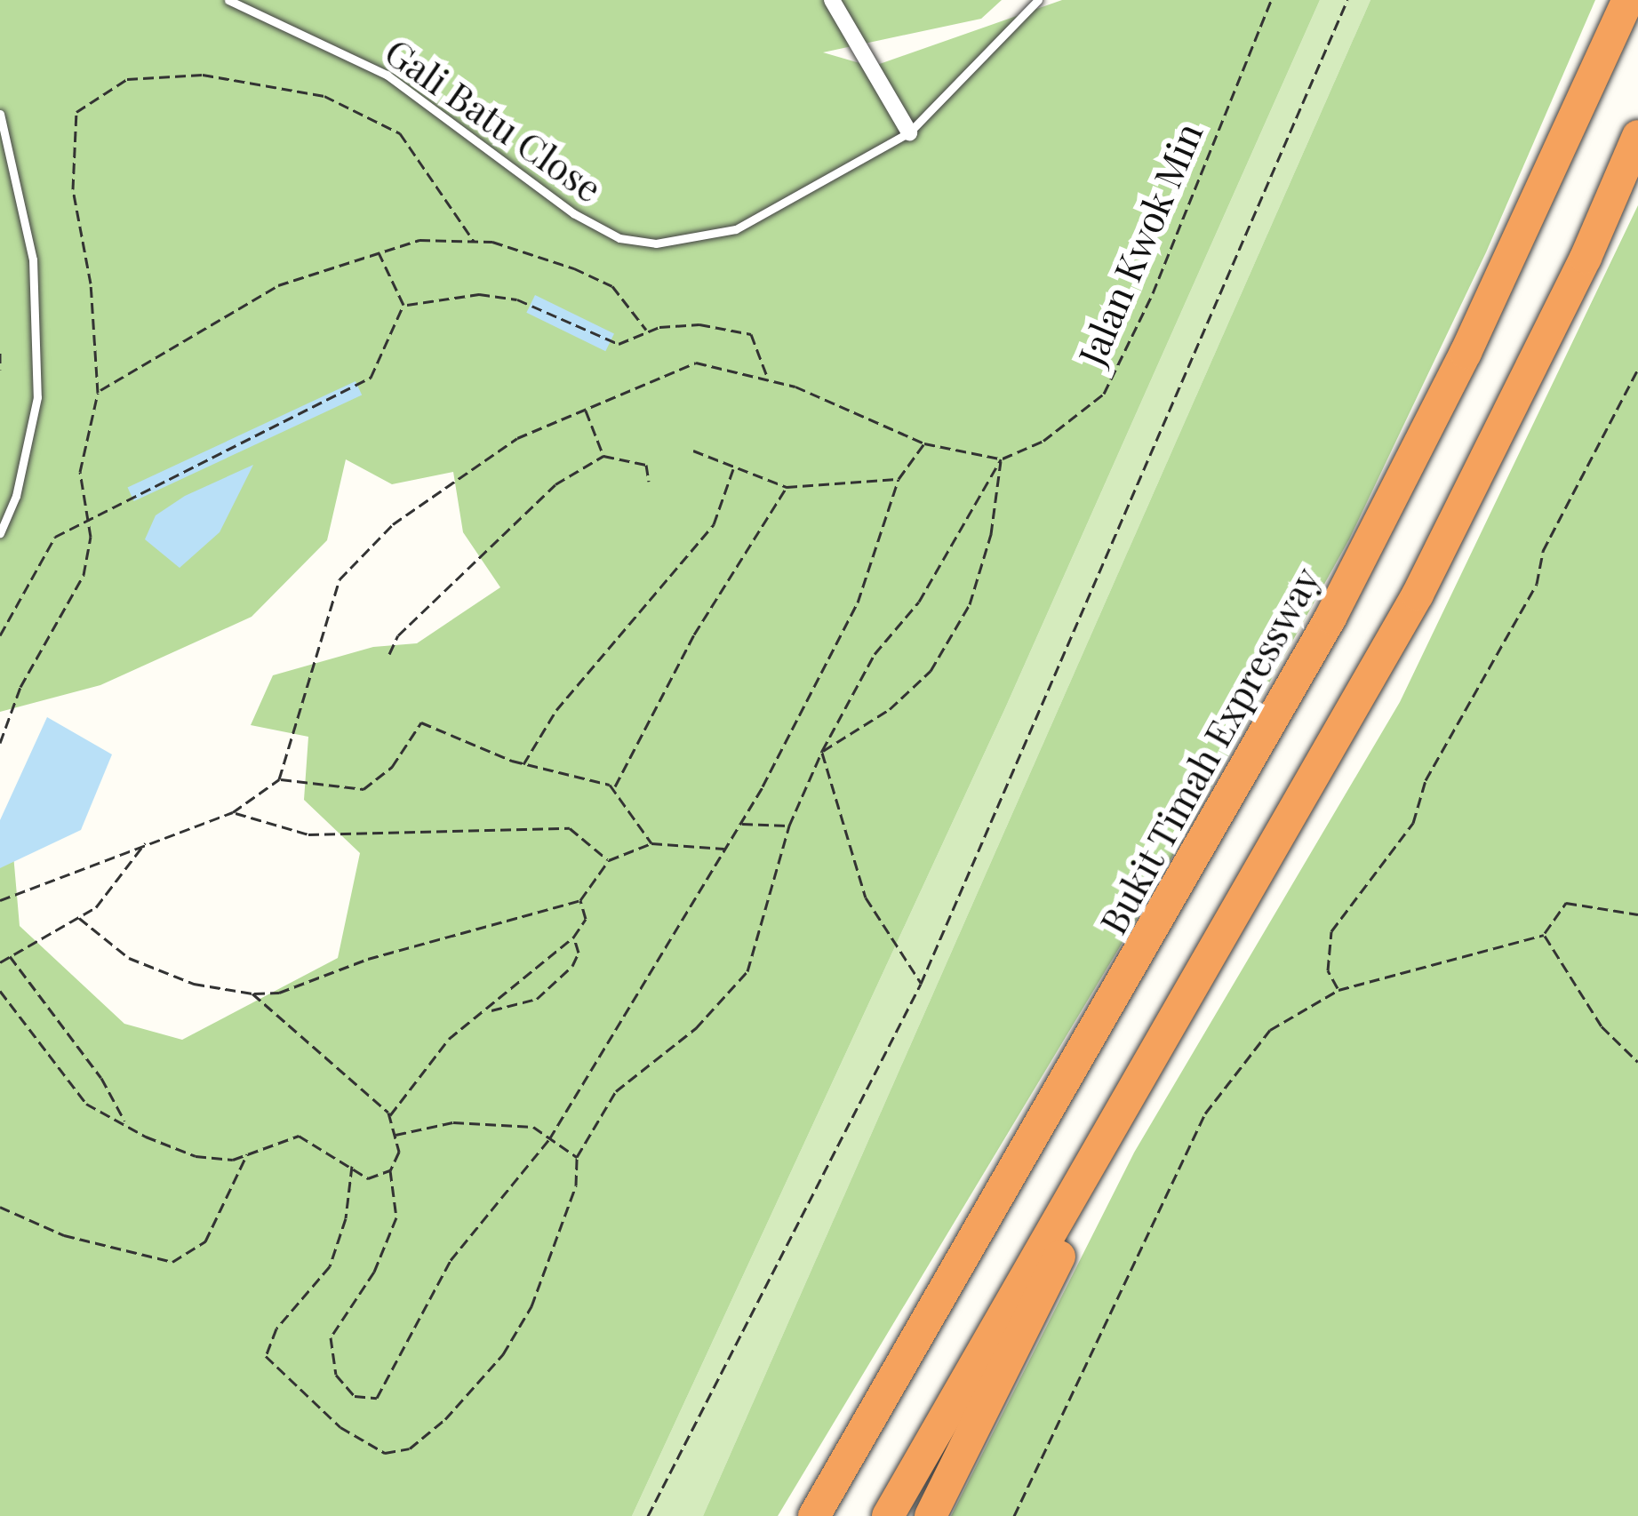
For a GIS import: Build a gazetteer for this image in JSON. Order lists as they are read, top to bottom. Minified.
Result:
{"streets":{"highway":["Bukit Timah Expressway"],"lane":["Gali Batu Close"],"path":["Jalan Kwok Min"]}}
